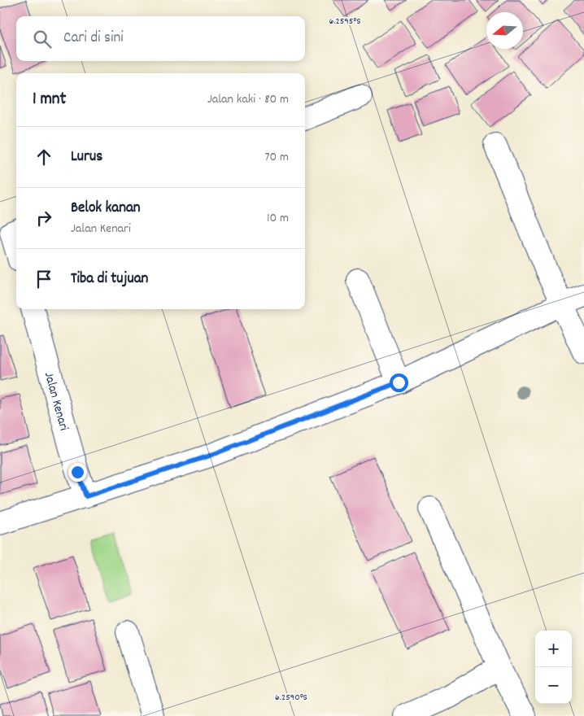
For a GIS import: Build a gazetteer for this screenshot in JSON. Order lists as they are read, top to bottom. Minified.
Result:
{"streets":{"street":["Jalan Kenari"]},"north":"left","page":{"search":"Cari di sini","heading":["1 mnt","Jalan kaki · 80 m"],"list":[["Lurus","70 m"],["Belok kanan","Jalan Kenari","10 m"],"Tiba di tujuan"],"map_buttons":["+","−"]},"coordinates":["6.2595°S","6.2590°S"]}
